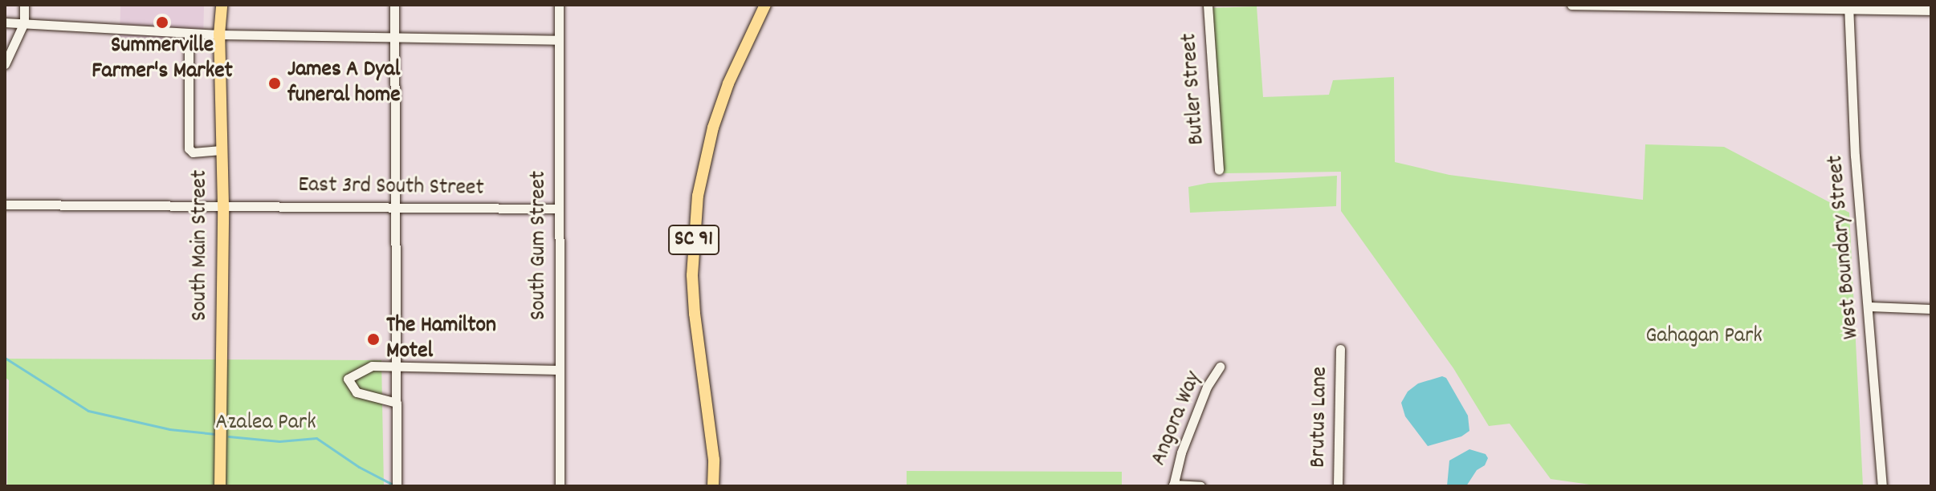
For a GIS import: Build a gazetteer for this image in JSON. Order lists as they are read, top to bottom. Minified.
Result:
{"streets":{"main road":["SC 91","South Main Street"],"street":["Butler Street","East 3rd South Street","South Gum Street","West Boundary Street","Brutus Lane","Angora Way"]},"crossings":[["East 3rd South Street","South Main Street"],["East 3rd South Street","South Gum Street"]],"parks":["Gahagan Park","Azalea Park"],"places":["Summerville Farmer's Market","James A Dyal funeral home","The Hamilton Motel"]}
